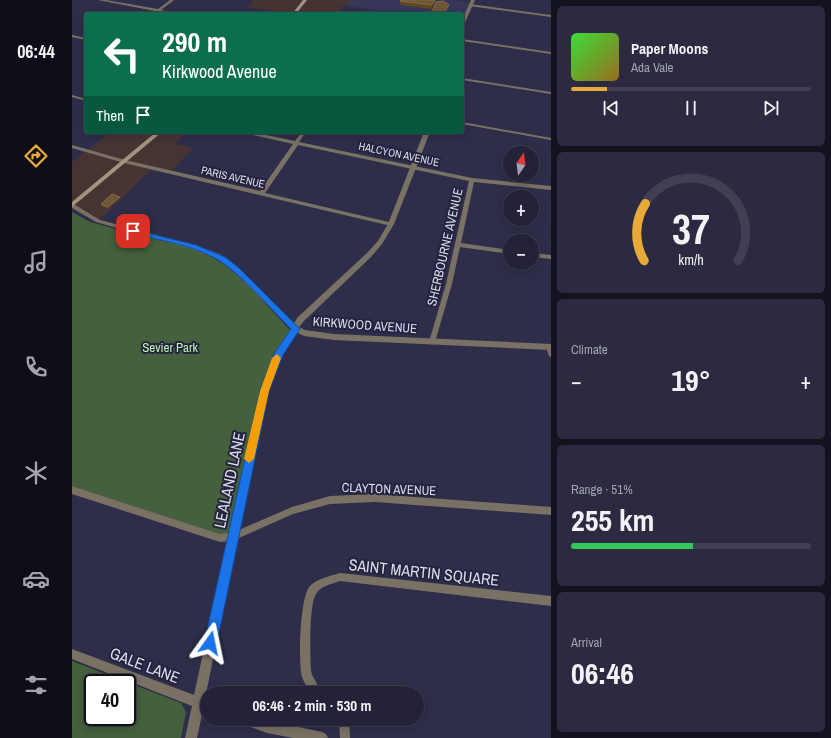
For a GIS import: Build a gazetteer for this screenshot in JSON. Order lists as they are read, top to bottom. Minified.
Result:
{"streets":{"street":["HALCYON AVENUE","PARIS AVENUE","SHERBOURNE AVENUE","KIRKWOOD AVENUE","LEALAND LANE","CLAYTON AVENUE","SAINT MARTIN SQUARE","GALE LANE"]},"crossings":[["HALCYON AVENUE","SHERBOURNE AVENUE"],["HALCYON AVENUE","LEALAND LANE"],["PARIS AVENUE","LEALAND LANE"],["SHERBOURNE AVENUE","KIRKWOOD AVENUE"],["KIRKWOOD AVENUE","LEALAND LANE"],["LEALAND LANE","CLAYTON AVENUE"]],"parks":["Sevier Park"],"north":"top","page":{"tabs":"06:44","turn":["290 m","Kirkwood Avenue"],"song":["Paper Moons","Ada Vale"],"then":"Then","map_buttons":["+","−"],"tile":["Climate",["Range · 51%","255 km"],["Arrival","06:46"]],"heat":["−","19°","+"],"limit":"40","trip":"06:46 · 2 min · 530 m","gauge":["37","km/h"]}}
